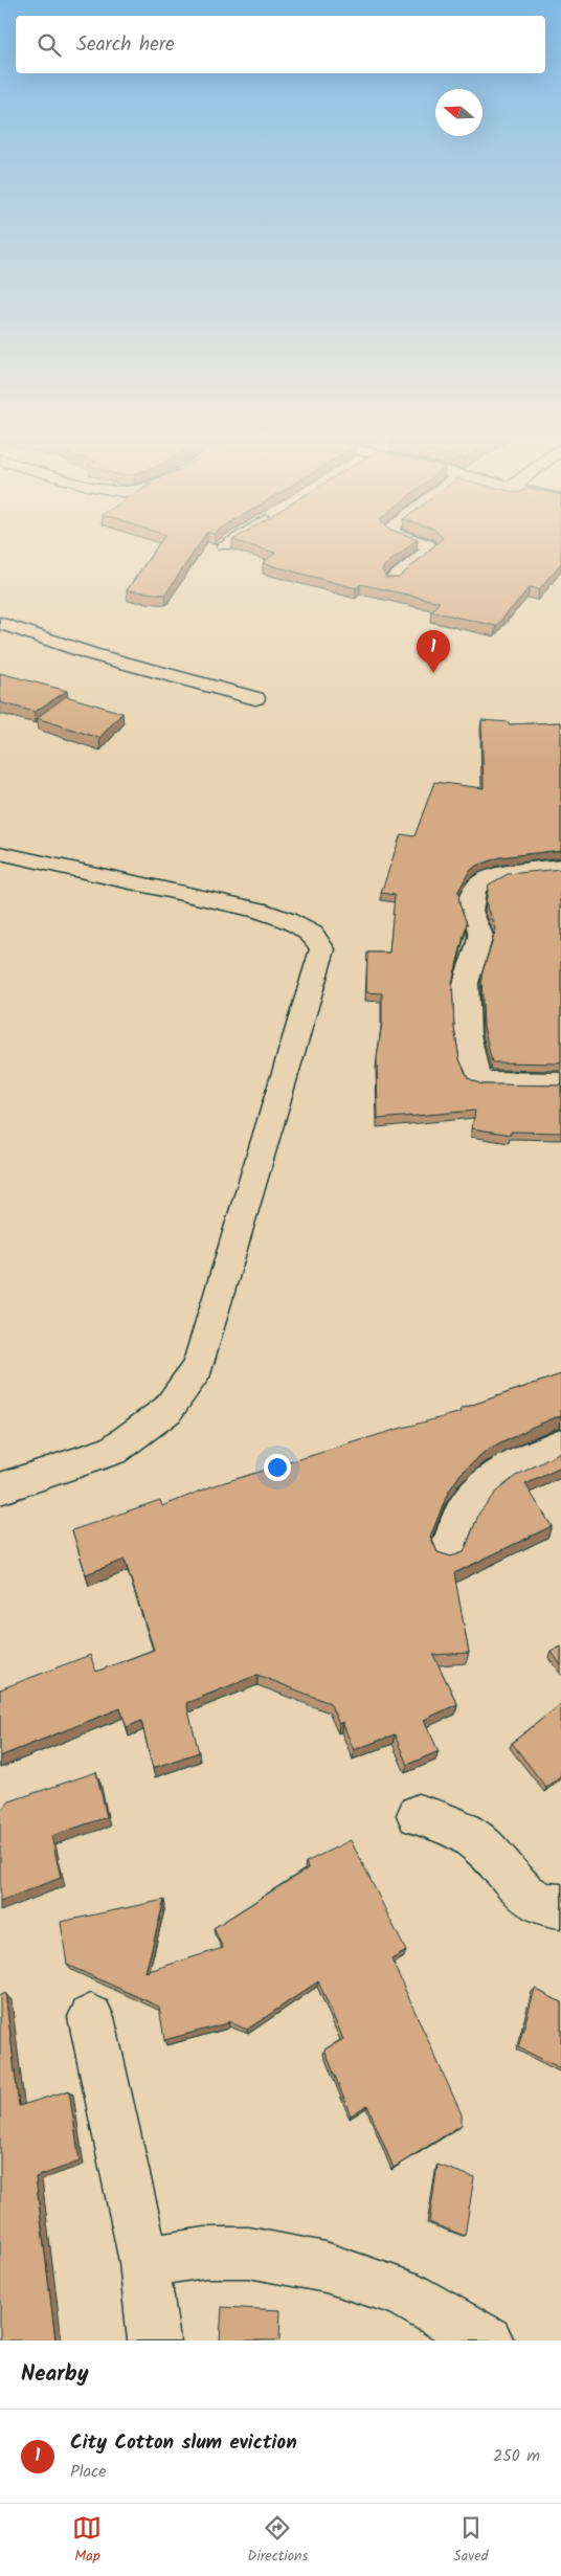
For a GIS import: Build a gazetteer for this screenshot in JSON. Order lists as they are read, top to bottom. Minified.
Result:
{"north":"left","page":{"search":"Search here","pins":"1","heading":"Nearby","list":[{"mark":"1","name":"City Cotton slum eviction","note":"Place","value":"250 m"}],"nav":["Map","Directions","Saved"]}}
